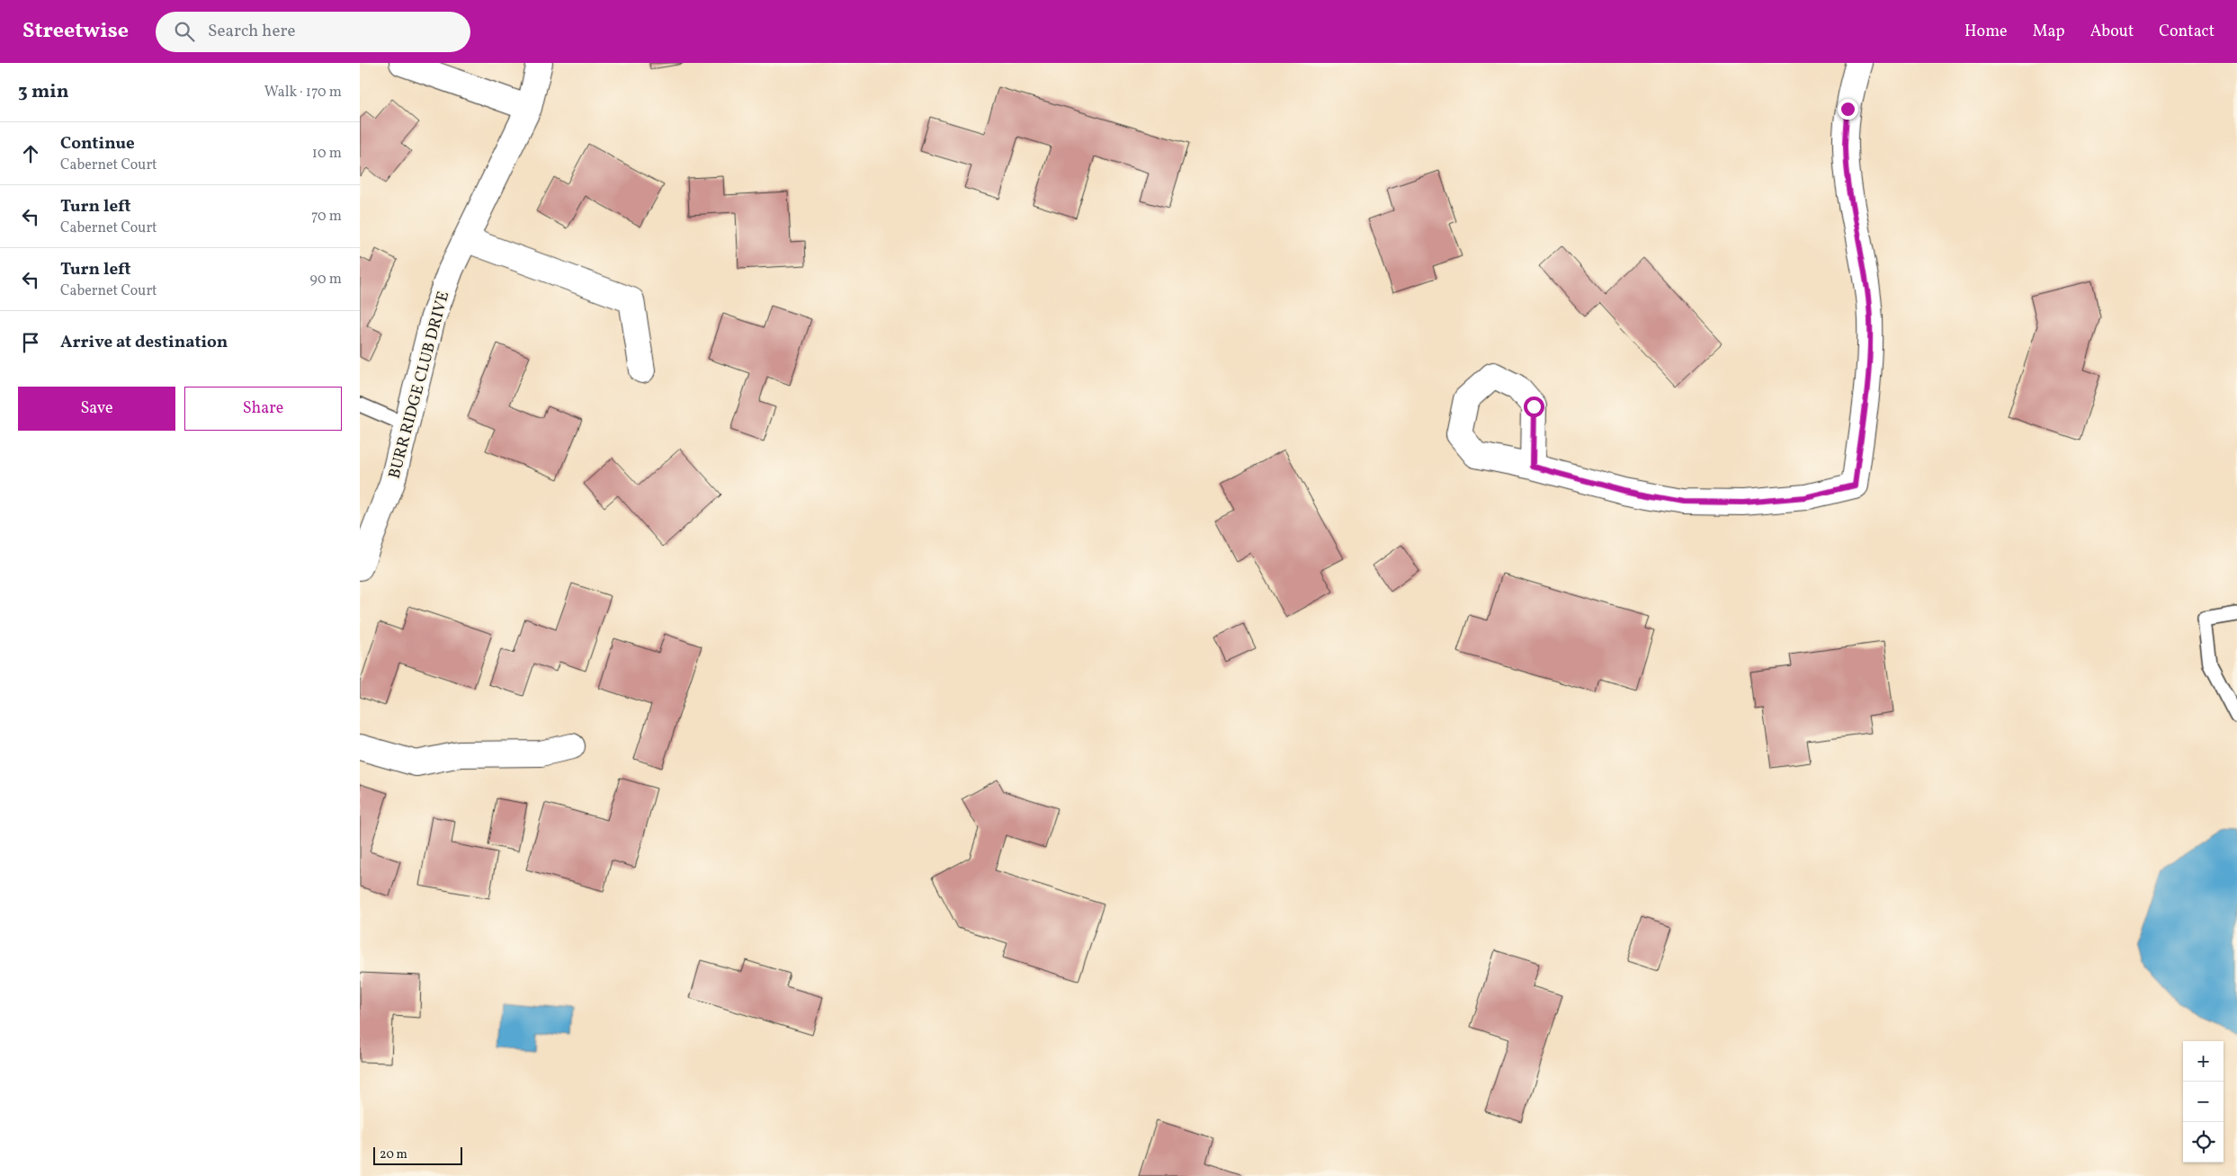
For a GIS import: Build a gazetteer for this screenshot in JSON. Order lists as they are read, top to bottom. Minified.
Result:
{"streets":{"street":["BURR RIDGE CLUB DRIVE"]},"scale_bar":"20 m","page":{"header":"Streetwise","search":"Search here","nav":["Home","Map","About","Contact"],"heading":["3 min","Walk · 170 m"],"list":[["Continue","Cabernet Court","10 m"],["Turn left","Cabernet Court","70 m"],["Turn left","Cabernet Court","90 m"],"Arrive at destination"],"buttons":["Save","Share"],"map_buttons":["+","−"],"scale":"20 m"}}
